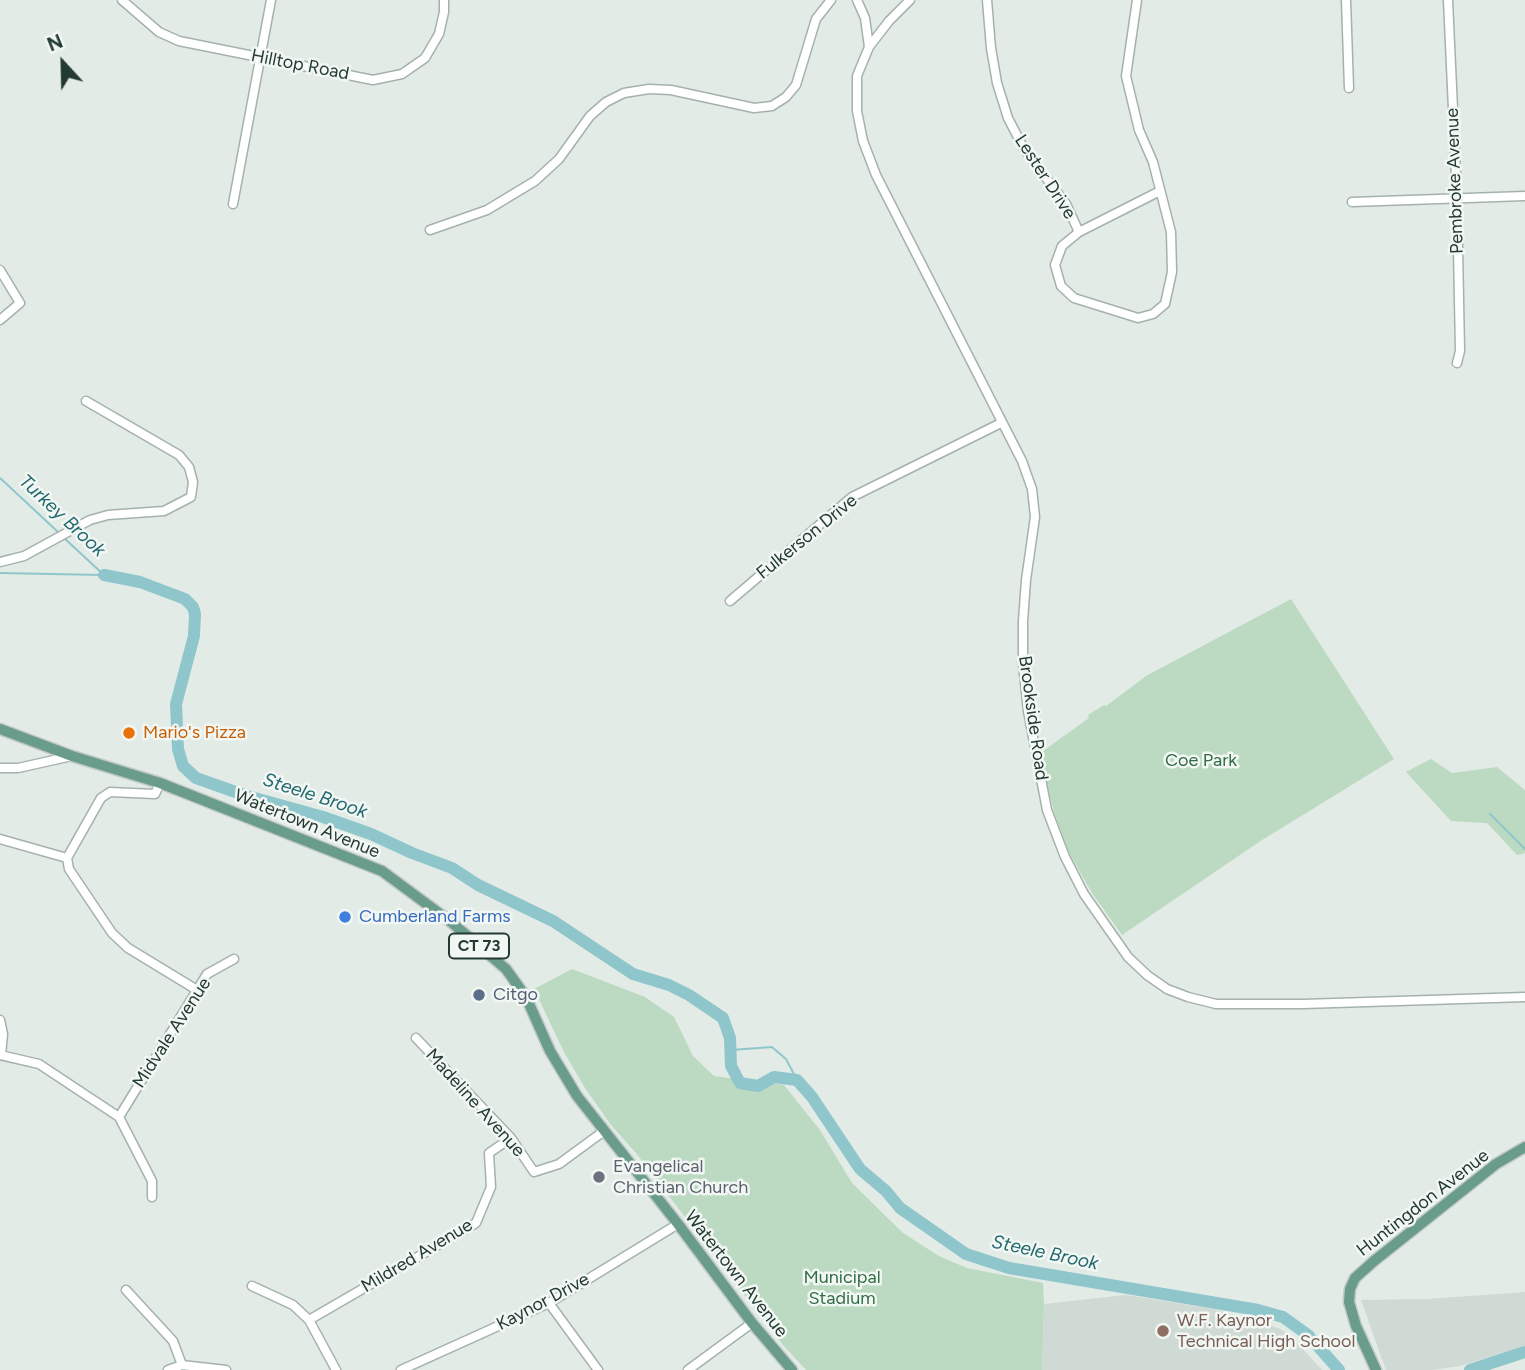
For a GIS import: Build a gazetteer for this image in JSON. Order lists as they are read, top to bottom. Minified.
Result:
{"streets":{"main road":["Watertown Avenue","CT 73","Huntingdon Avenue"],"street":["Hilltop Road","Lester Drive","Pembroke Avenue","Fulkerson Drive","Brookside Road","Midvale Avenue","Madeline Avenue","Mildred Avenue","Kaynor Drive"]},"crossings":[["Fulkerson Drive","Brookside Road"],["Watertown Avenue","Madeline Avenue"],["Watertown Avenue","Kaynor Drive"],["Madeline Avenue","Mildred Avenue"]],"water":["Turkey Brook","Steele Brook"],"parks":["Coe Park","Municipal Stadium"],"places":["Mario's Pizza","Cumberland Farms","Citgo","Evangelical Christian Church","W.F. Kaynor Technical High School"],"north":"top"}
